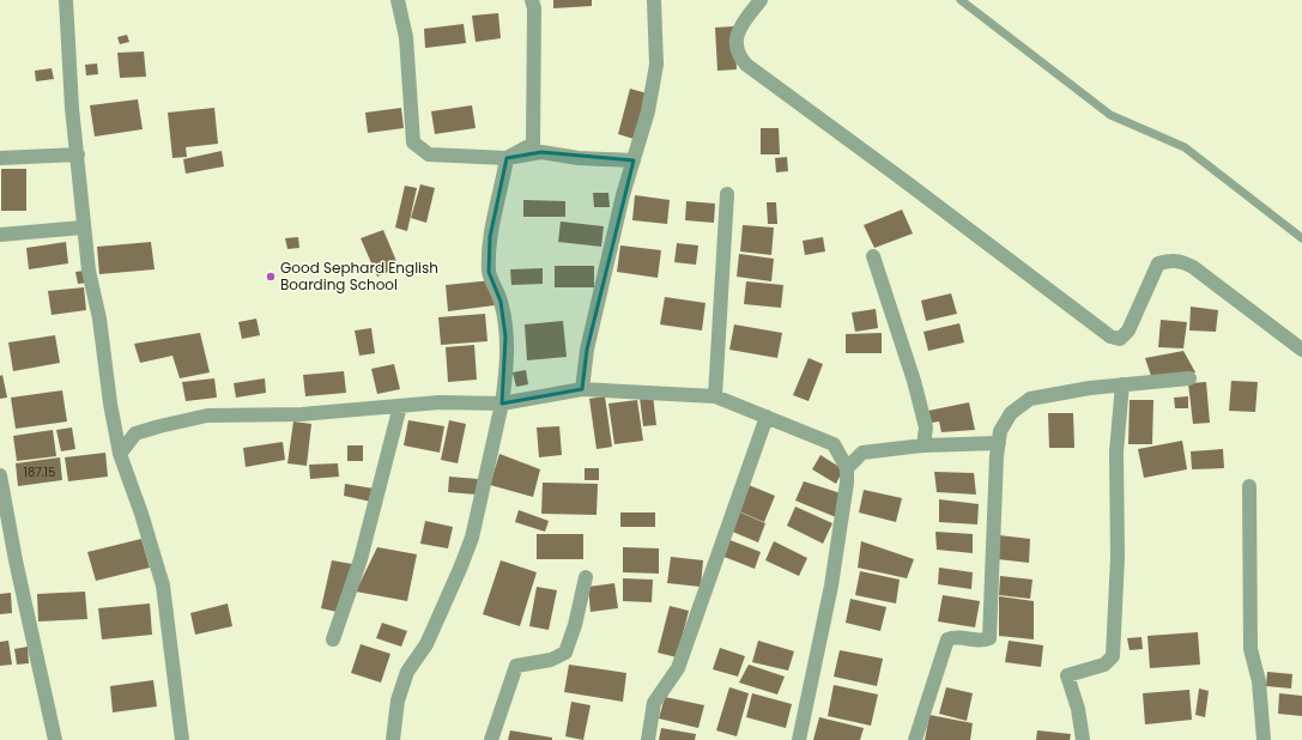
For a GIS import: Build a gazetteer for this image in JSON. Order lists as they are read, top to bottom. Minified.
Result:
{"places":["Good Sephard English Boarding School"],"house_numbers":["187.15"]}
